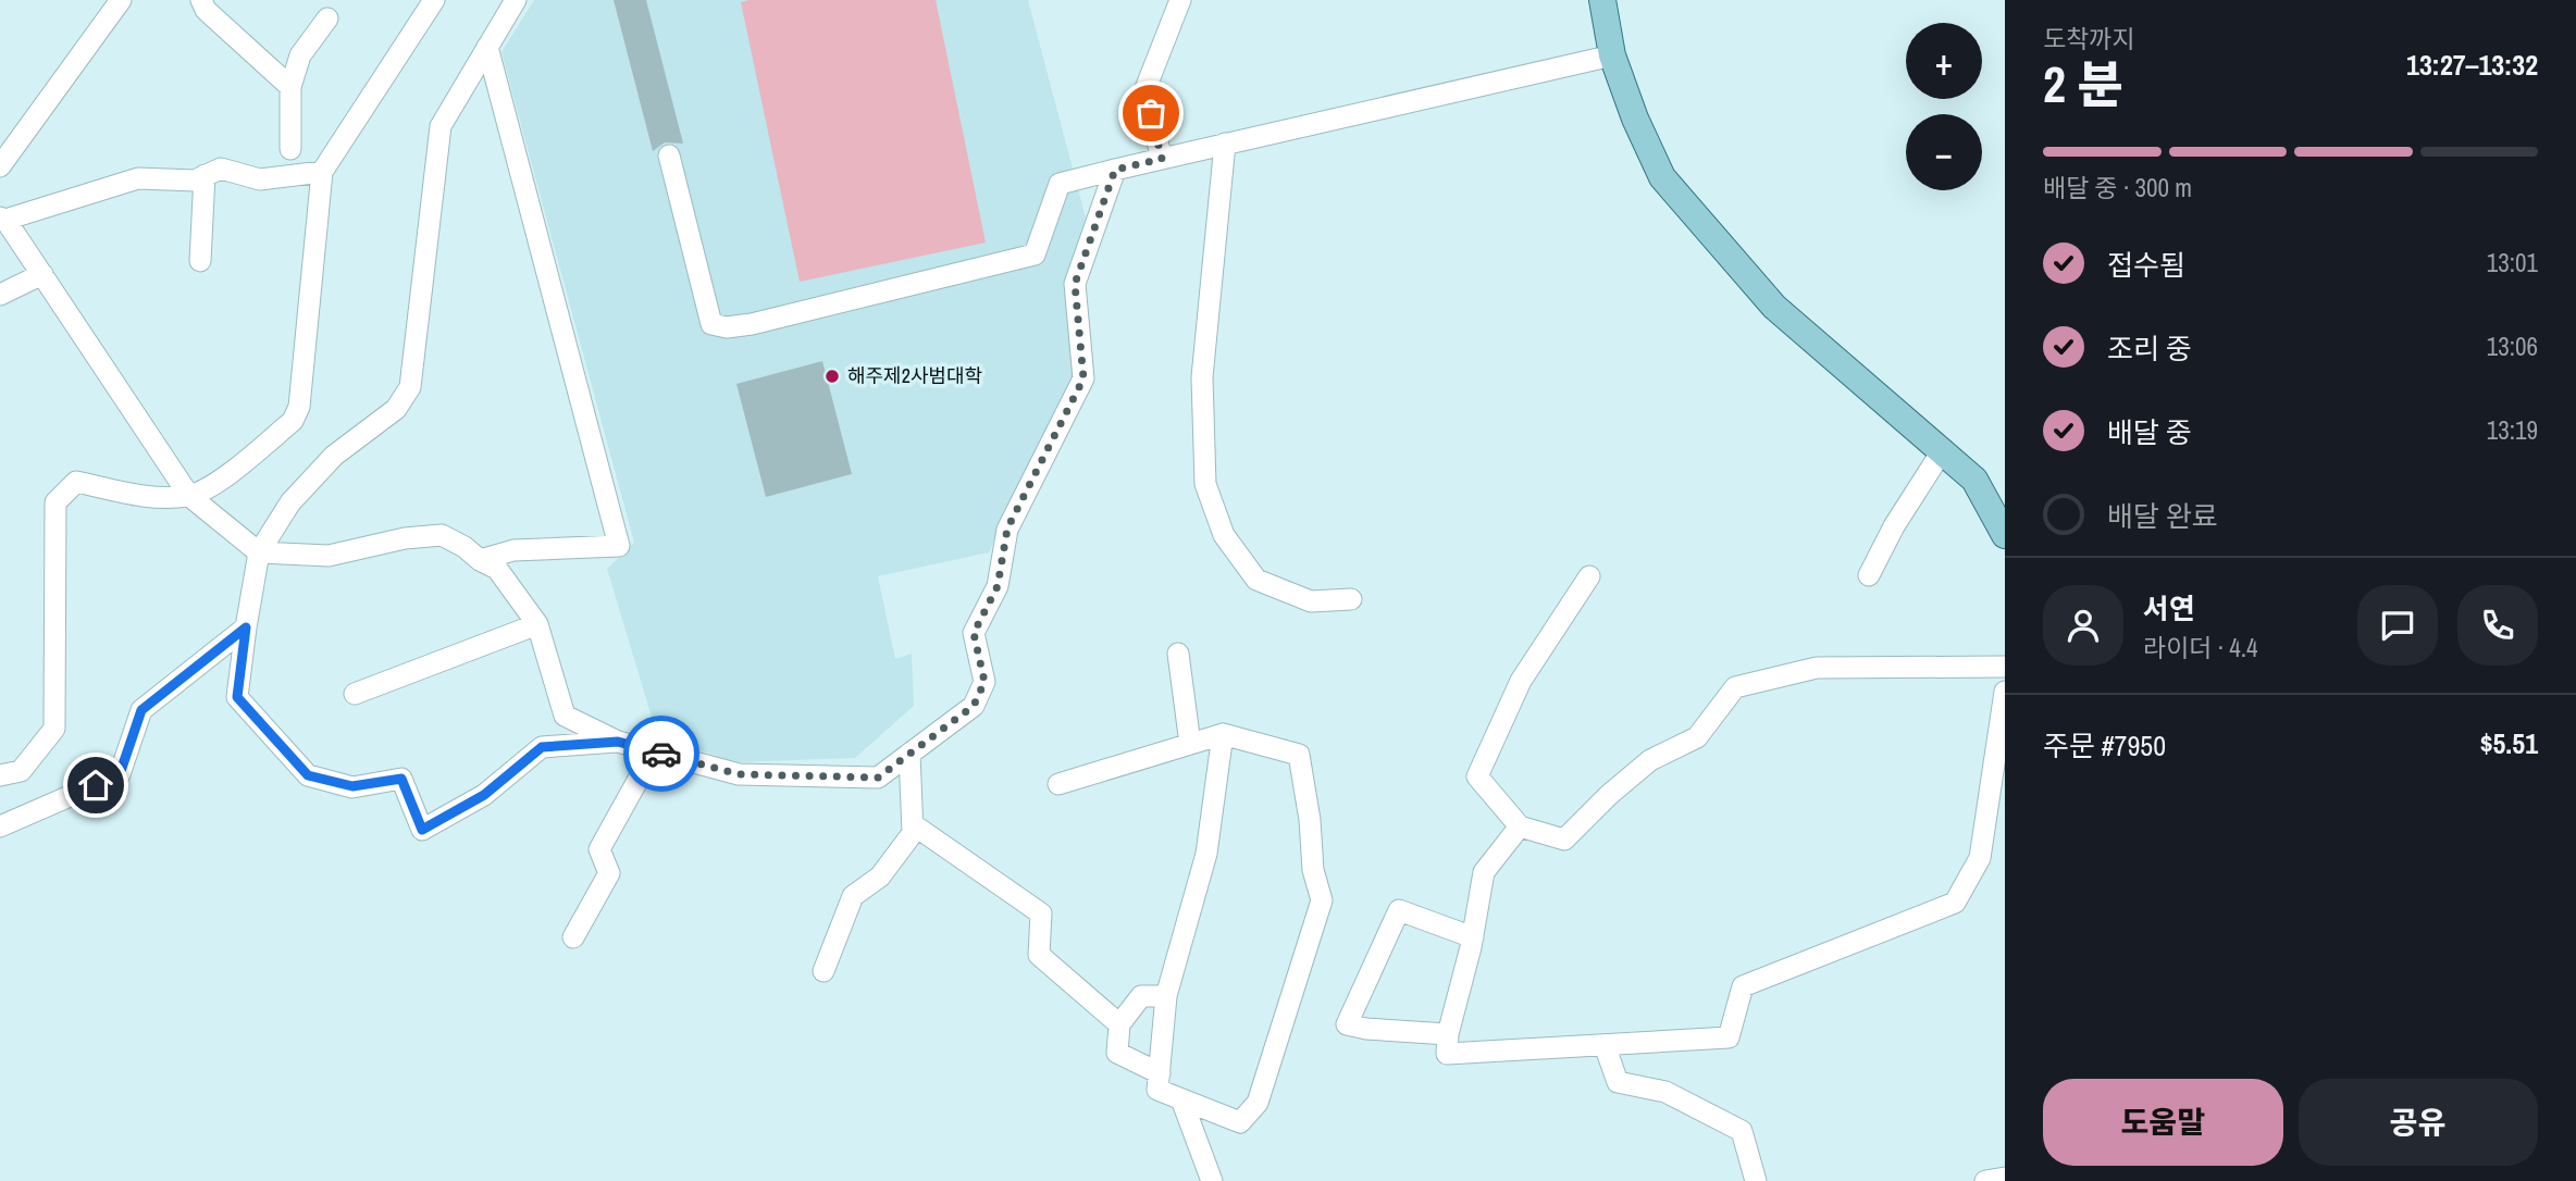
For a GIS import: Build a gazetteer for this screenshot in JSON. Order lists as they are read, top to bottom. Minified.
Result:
{"places":["해주제2사범대학"],"page":{"heading":["2 분","도착까지","13:27–13:32"],"panel":["서연","라이더 · 4.4","주문 #7950","$5.51"],"map_buttons":["+","−"],"bar":"배달 중 · 300 m","list":[["접수됨","13:01"],["조리 중","13:06"],["배달 중","13:19"],"배달 완료"],"buttons":["도움말","공유"]}}
